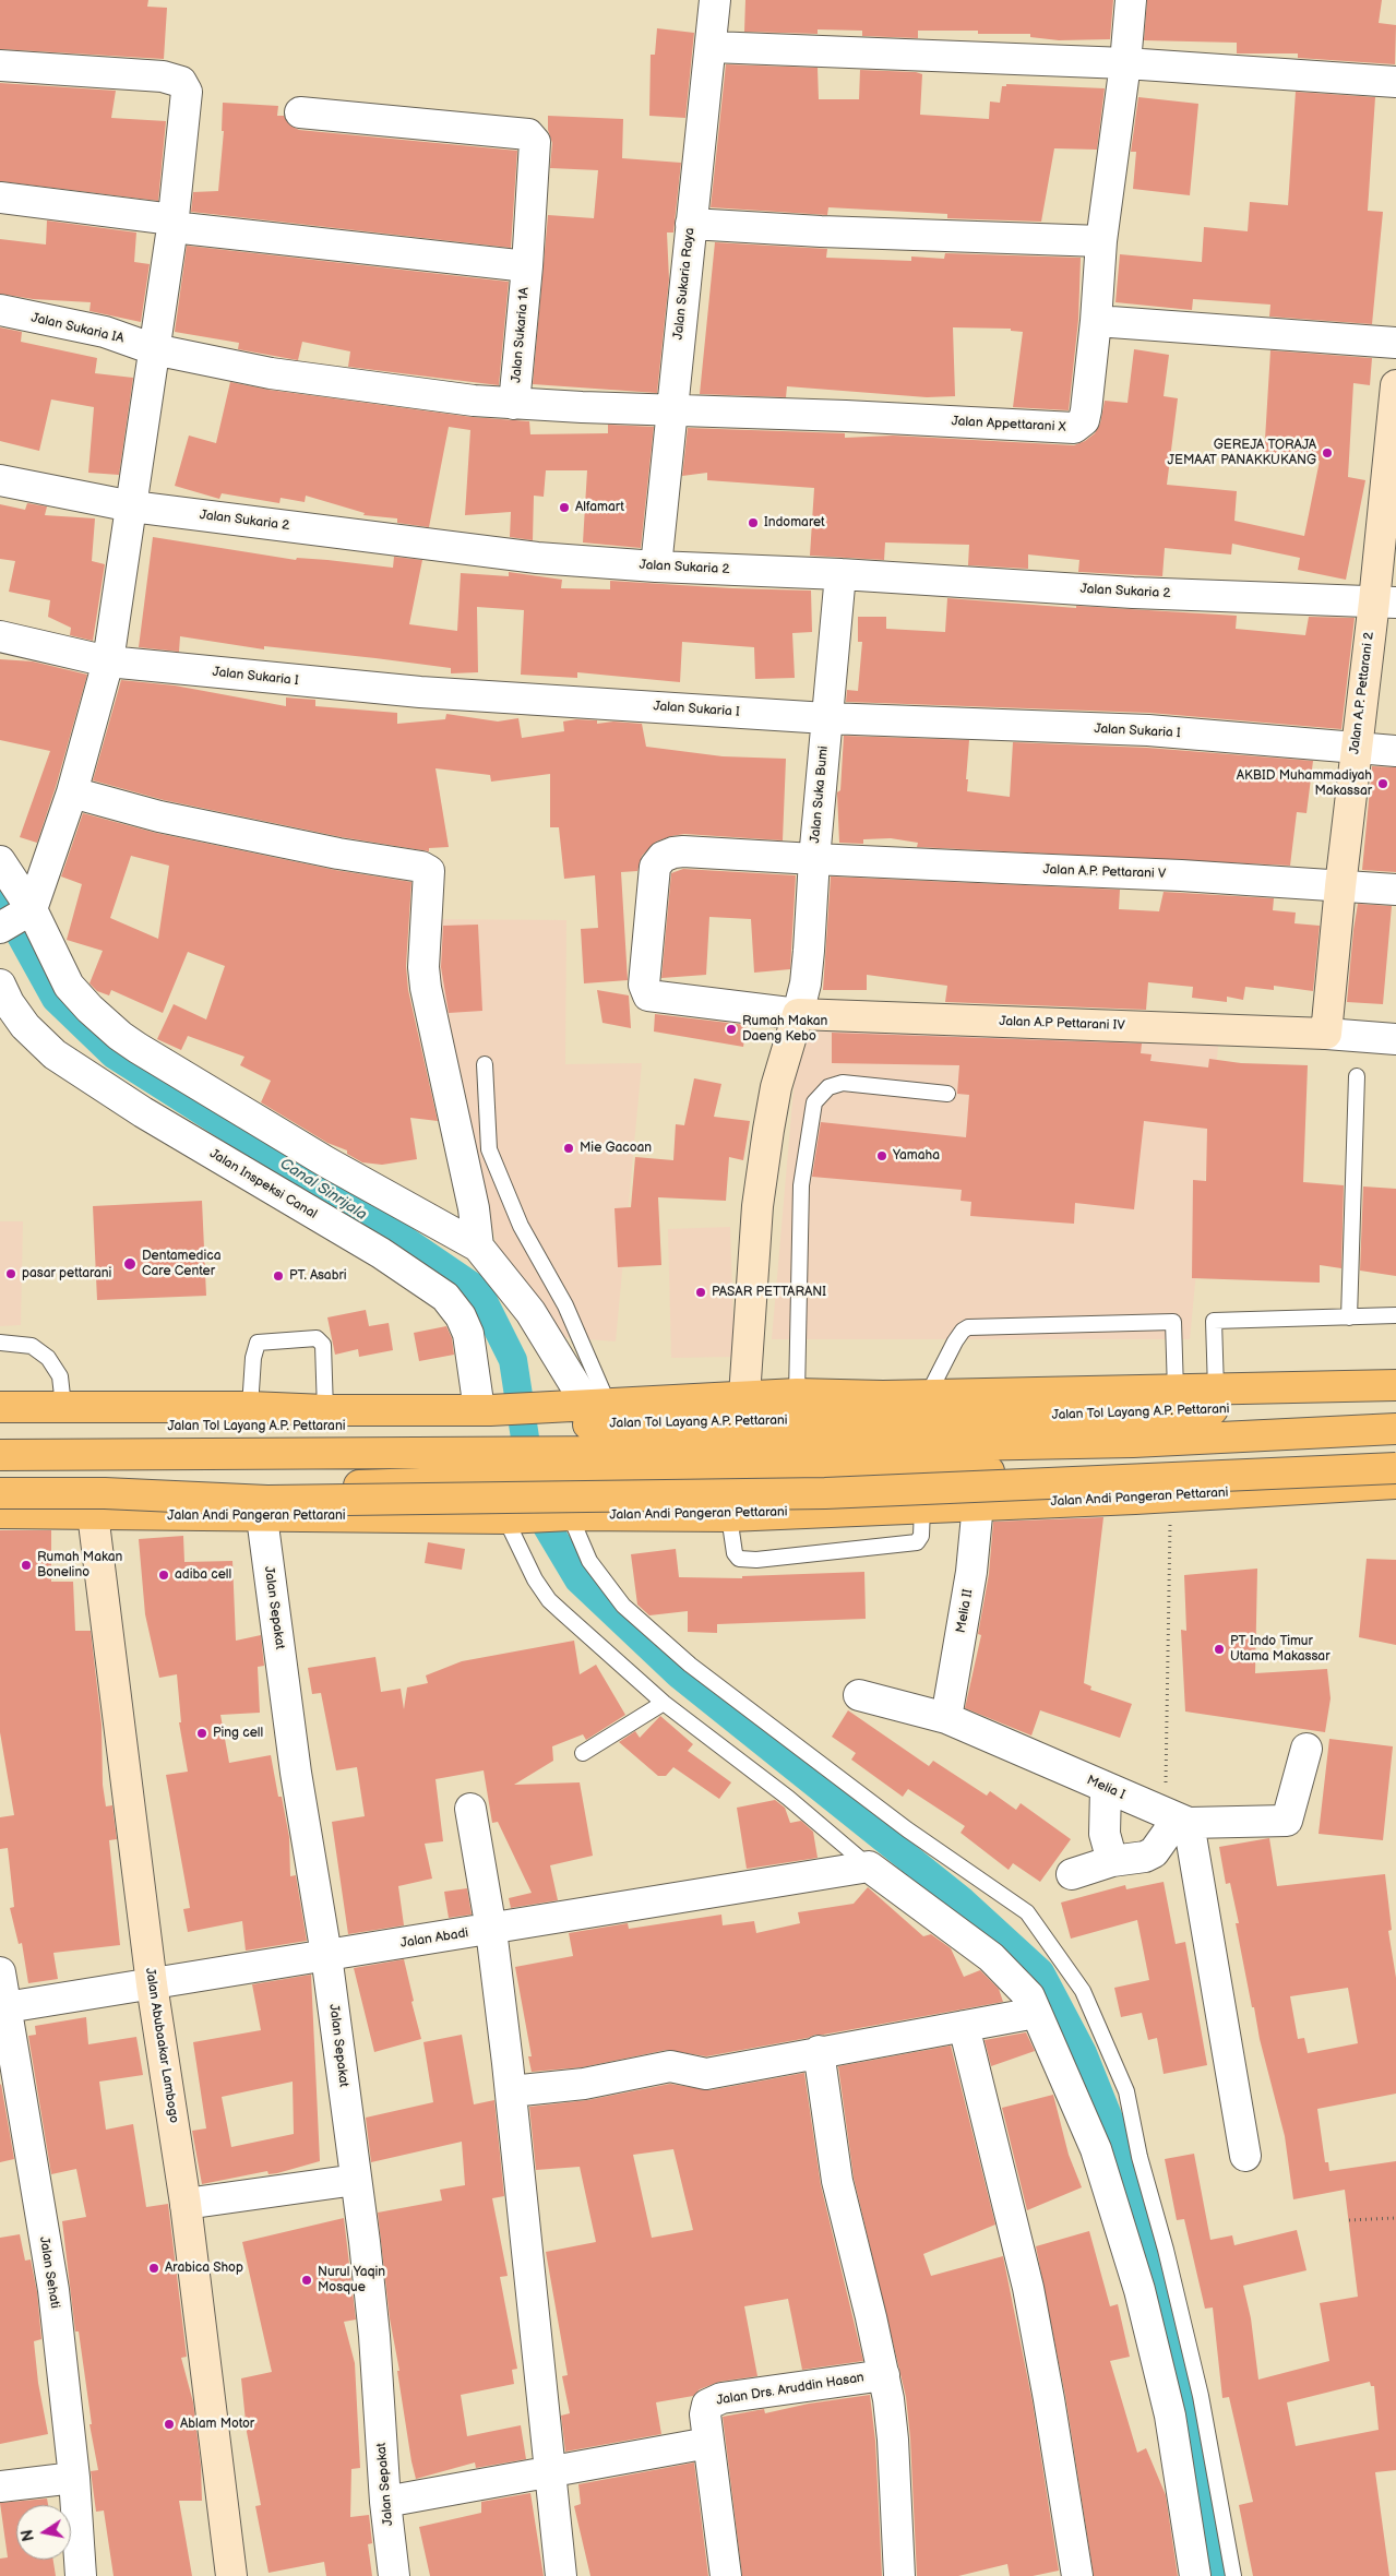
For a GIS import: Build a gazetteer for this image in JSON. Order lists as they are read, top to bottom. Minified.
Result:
{"streets":{"highway":["Jalan Tol Layang A.P. Pettarani","Jalan Andi Pangeran Pettarani"],"street":["Jalan Sukaria Raya","Jalan Sukaria IA","Jalan Sukaria 1A","Jalan Appettarani X","Jalan Sukaria 2","Jalan Sukaria I","Jalan A.P. Pettarani 2","Jalan Suka Bumi","Jalan A.P. Pettarani V","Jalan A.P Pettarani IV","Jalan Inspeksi Canal","Jalan Sepakat","Melia II","Melia I","Jalan Abadi","Jalan Abubaakar Lambogo","Jalan Sehati","Jalan Drs. Aruddin Hasan"]},"crossings":[["Jalan Sukaria Raya","Jalan Sukaria IA"],["Jalan Sukaria Raya","Jalan Appettarani X"],["Jalan Sukaria Raya","Jalan Sukaria 2"],["Jalan Sukaria IA","Jalan Sukaria 1A"],["Jalan Sukaria IA","Jalan Appettarani X"],["Jalan Sukaria 2","Jalan A.P. Pettarani 2"],["Jalan Sukaria 2","Jalan Suka Bumi"],["Jalan Sukaria I","Jalan A.P. Pettarani 2"],["Jalan Sukaria I","Jalan Suka Bumi"],["Jalan A.P. Pettarani 2","Jalan A.P. Pettarani V"],["Jalan A.P. Pettarani 2","Jalan A.P Pettarani IV"],["Jalan Suka Bumi","Jalan A.P. Pettarani V"],["Jalan Suka Bumi","Jalan A.P Pettarani IV"],["Jalan A.P. Pettarani V","Jalan A.P Pettarani IV"],["Jalan Andi Pangeran Pettarani","Jalan Sepakat"],["Jalan Andi Pangeran Pettarani","Melia II"],["Jalan Andi Pangeran Pettarani","Jalan Abubaakar Lambogo"],["Jalan Sepakat","Jalan Abadi"],["Melia II","Melia I"],["Jalan Abadi","Jalan Abubaakar Lambogo"],["Jalan Abadi","Jalan Sehati"]],"water":["Canal Sinrijala"],"places":["GEREJA TORAJA JEMAAT PANAKKUKANG","Alfamart","Indomaret","AKBID Muhammadiyah Makassar","Rumah Makan Daeng Kebo","Mie Gacoan","Yamaha","Dentamedica Care Center","pasar pettarani","PT. Asabri","PASAR PETTARANI","Rumah Makan Bonelino","adiba cell","PT Indo Timur Utama Makassar","Ping cell","Arabica Shop","Nurul Yaqin Mosque","Ablam Motor"],"north":"left"}
